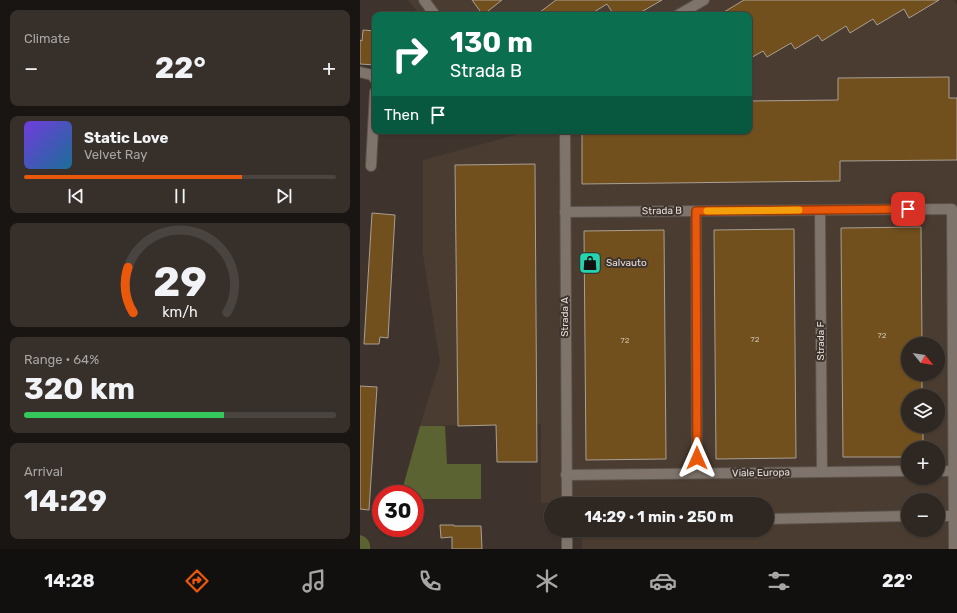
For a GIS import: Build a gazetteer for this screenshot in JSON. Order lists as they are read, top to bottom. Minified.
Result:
{"streets":{"street":["Strada B","Strada A","Strada F","Viale Europa"]},"crossings":[["Strada B","Strada A"],["Strada B","Strada F"],["Strada A","Viale Europa"],["Strada F","Viale Europa"]],"places":{"shop":["Salvauto"]},"house_numbers":["72","72","72"],"north":"bottom right","page":{"tile":["Climate",["Range · 64%","320 km"],["Arrival","14:29"]],"turn":["130 m","Strada B"],"heat":["−","22°","+"],"then":"Then","song":["Static Love","Velvet Ray"],"map_buttons":["+","−"],"limit":"30","trip":"14:29 · 1 min · 250 m","tabs":["14:28","22°"],"gauge":["29","km/h"]}}
